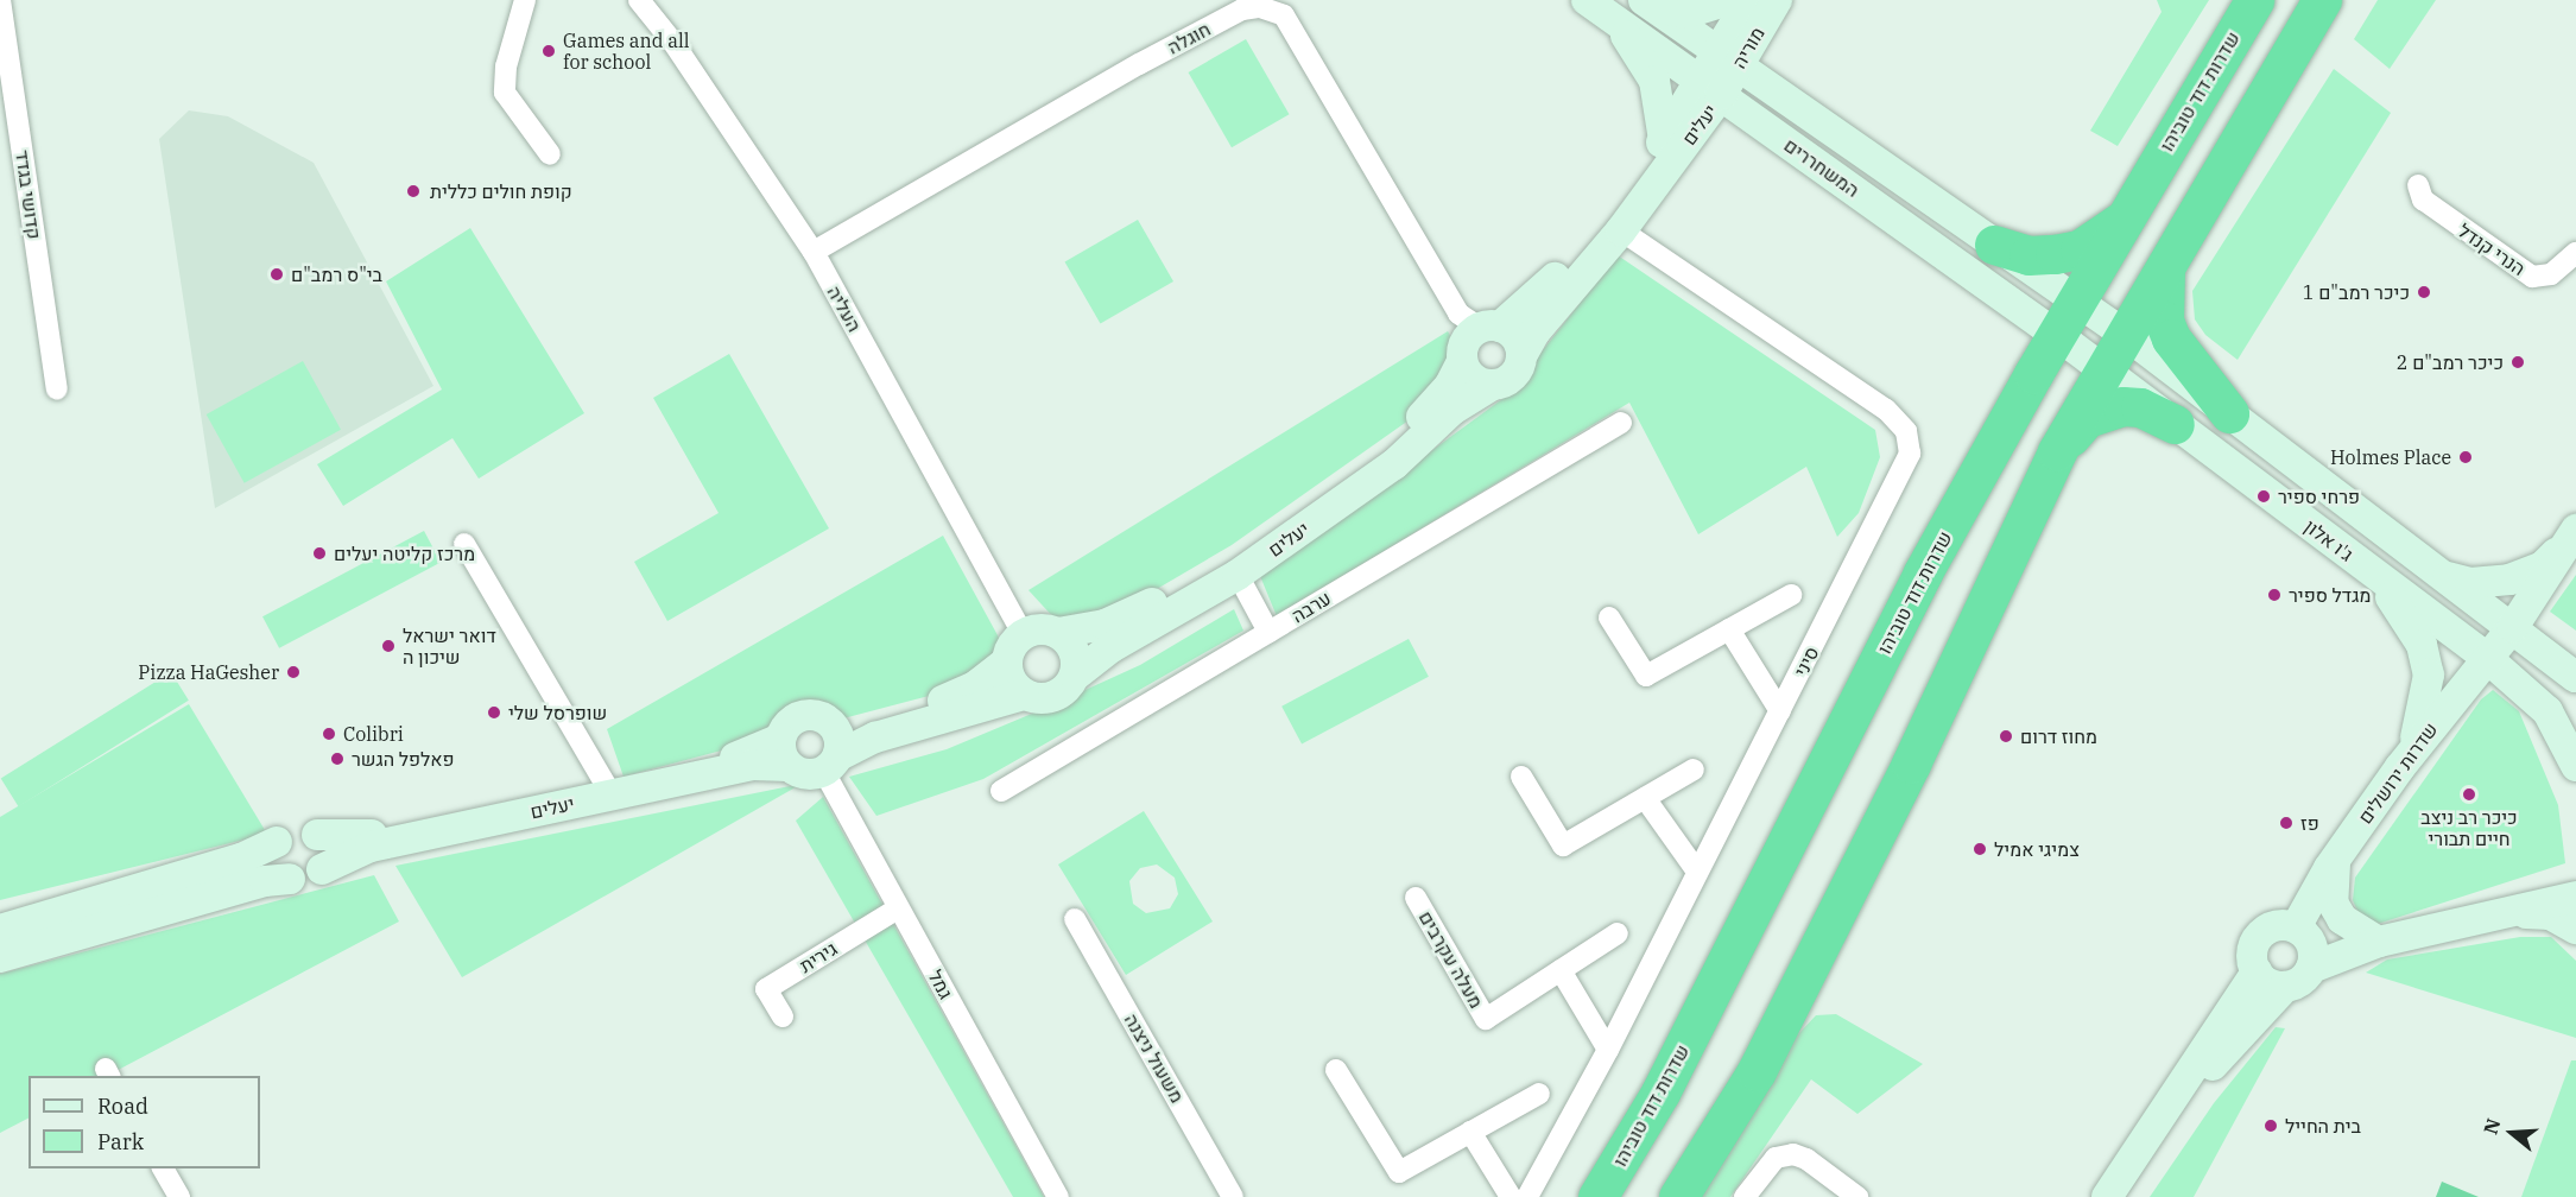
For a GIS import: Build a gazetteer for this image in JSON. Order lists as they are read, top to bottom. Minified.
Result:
{"streets":{"highway":["שדרות דוד טוביהו"],"street":["חוגלה","מוריה","יעלים","המשחררים","קדושי בגדד","הנרי קנדל","העליה","ג'ו אלון","ערבה","סיני","שדרות ירושלים","גירית","מעלה עקרבים","גמל","משעול ניצנה"]},"crossings":[["חוגלה","יעלים"],["חוגלה","העליה"],["מוריה","יעלים"],["מוריה","המשחררים"],["שדרות דוד טוביהו","המשחררים"],["שדרות דוד טוביהו","ג'ו אלון"],["יעלים","המשחררים"],["יעלים","העליה"],["יעלים","סיני"],["יעלים","גמל"],["המשחררים","ג'ו אלון"],["ג'ו אלון","שדרות ירושלים"],["גירית","גמל"]],"places":["Games and all for school","קופת חולים כללית","בי\"ס רמב\"ם","כיכר רמב\"ם 1","כיכר רמב\"ם 2","Holmes Place","פרחי ספיר","מרכז קליטה יעלים","מגדל ספיר","דואר ישראל שיכון ה","Pizza HaGesher","שופרסל שלי","Colibri","מחוז דרום","פאלפל הגשר","כיכר רב ניצב חיים תבורי","פז","צמיגי אמיל","בית החייל"],"legend":["Road","Park"],"north":"left"}
